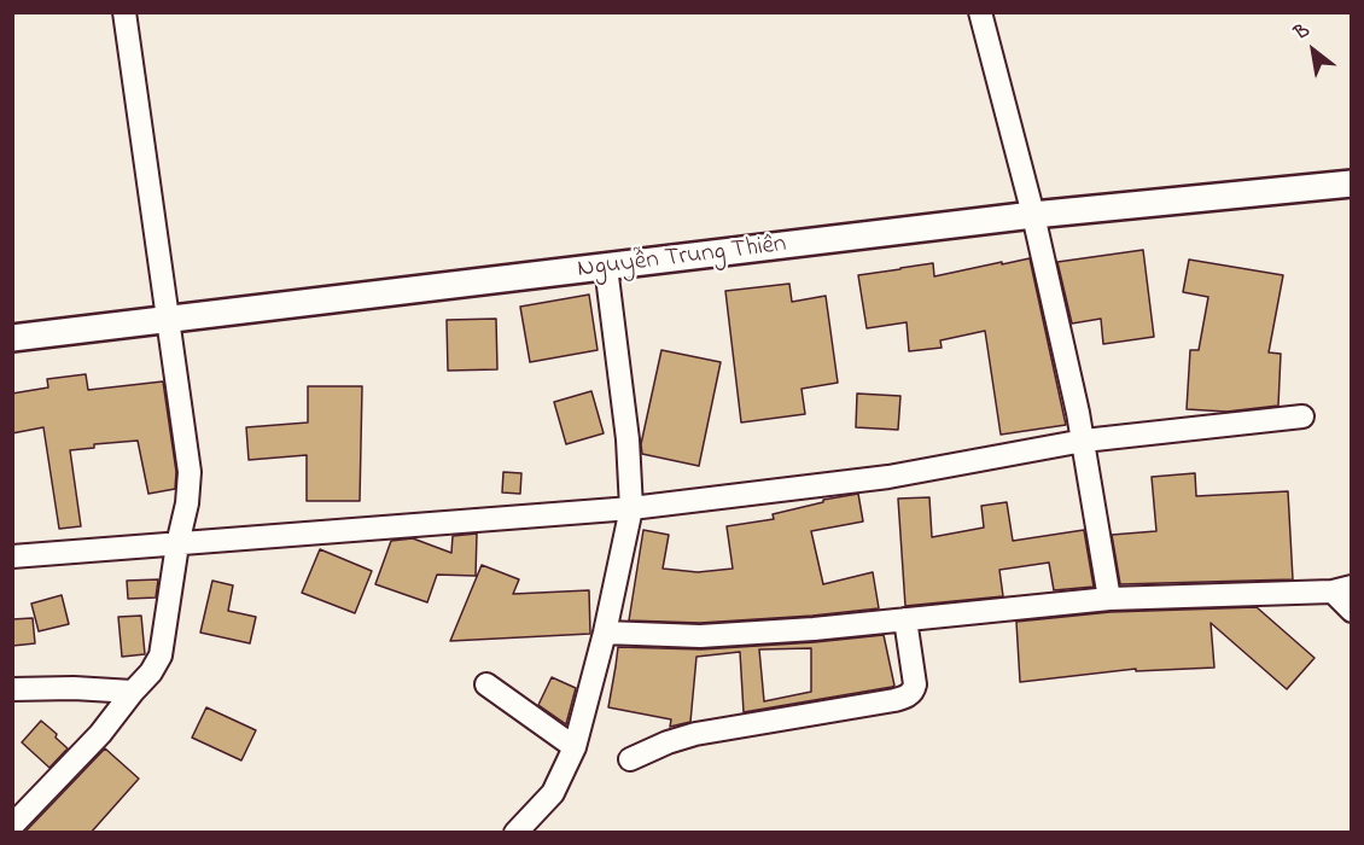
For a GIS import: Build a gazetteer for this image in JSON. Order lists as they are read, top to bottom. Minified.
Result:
{"streets":{"street":["Nguyễn Trung Thiên"]},"north":"top left"}
